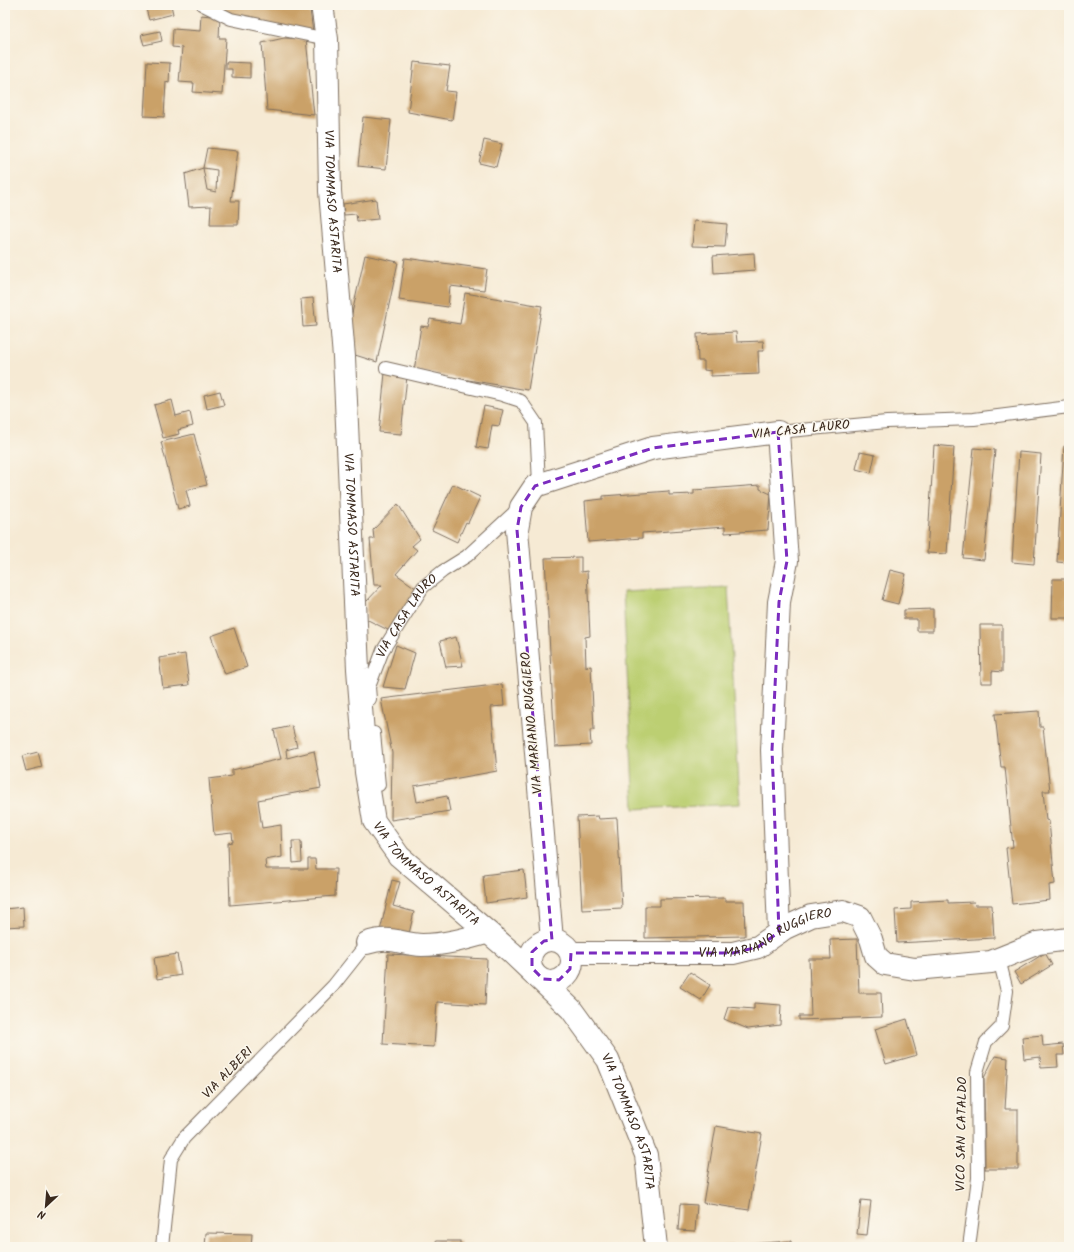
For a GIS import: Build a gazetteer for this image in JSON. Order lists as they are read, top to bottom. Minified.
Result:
{"streets":{"street":["VIA TOMMASO ASTARITA","VIA CASA LAURO","VIA MARIANO RUGGIERO"],"lane":["VIA ALBERI","VICO SAN CATALDO"]},"crossings":[["VIA TOMMASO ASTARITA","VIA CASA LAURO"],["VIA TOMMASO ASTARITA","VIA MARIANO RUGGIERO"],["VIA CASA LAURO","VIA MARIANO RUGGIERO"],["VIA MARIANO RUGGIERO","VICO SAN CATALDO"]],"north":"bottom left"}
